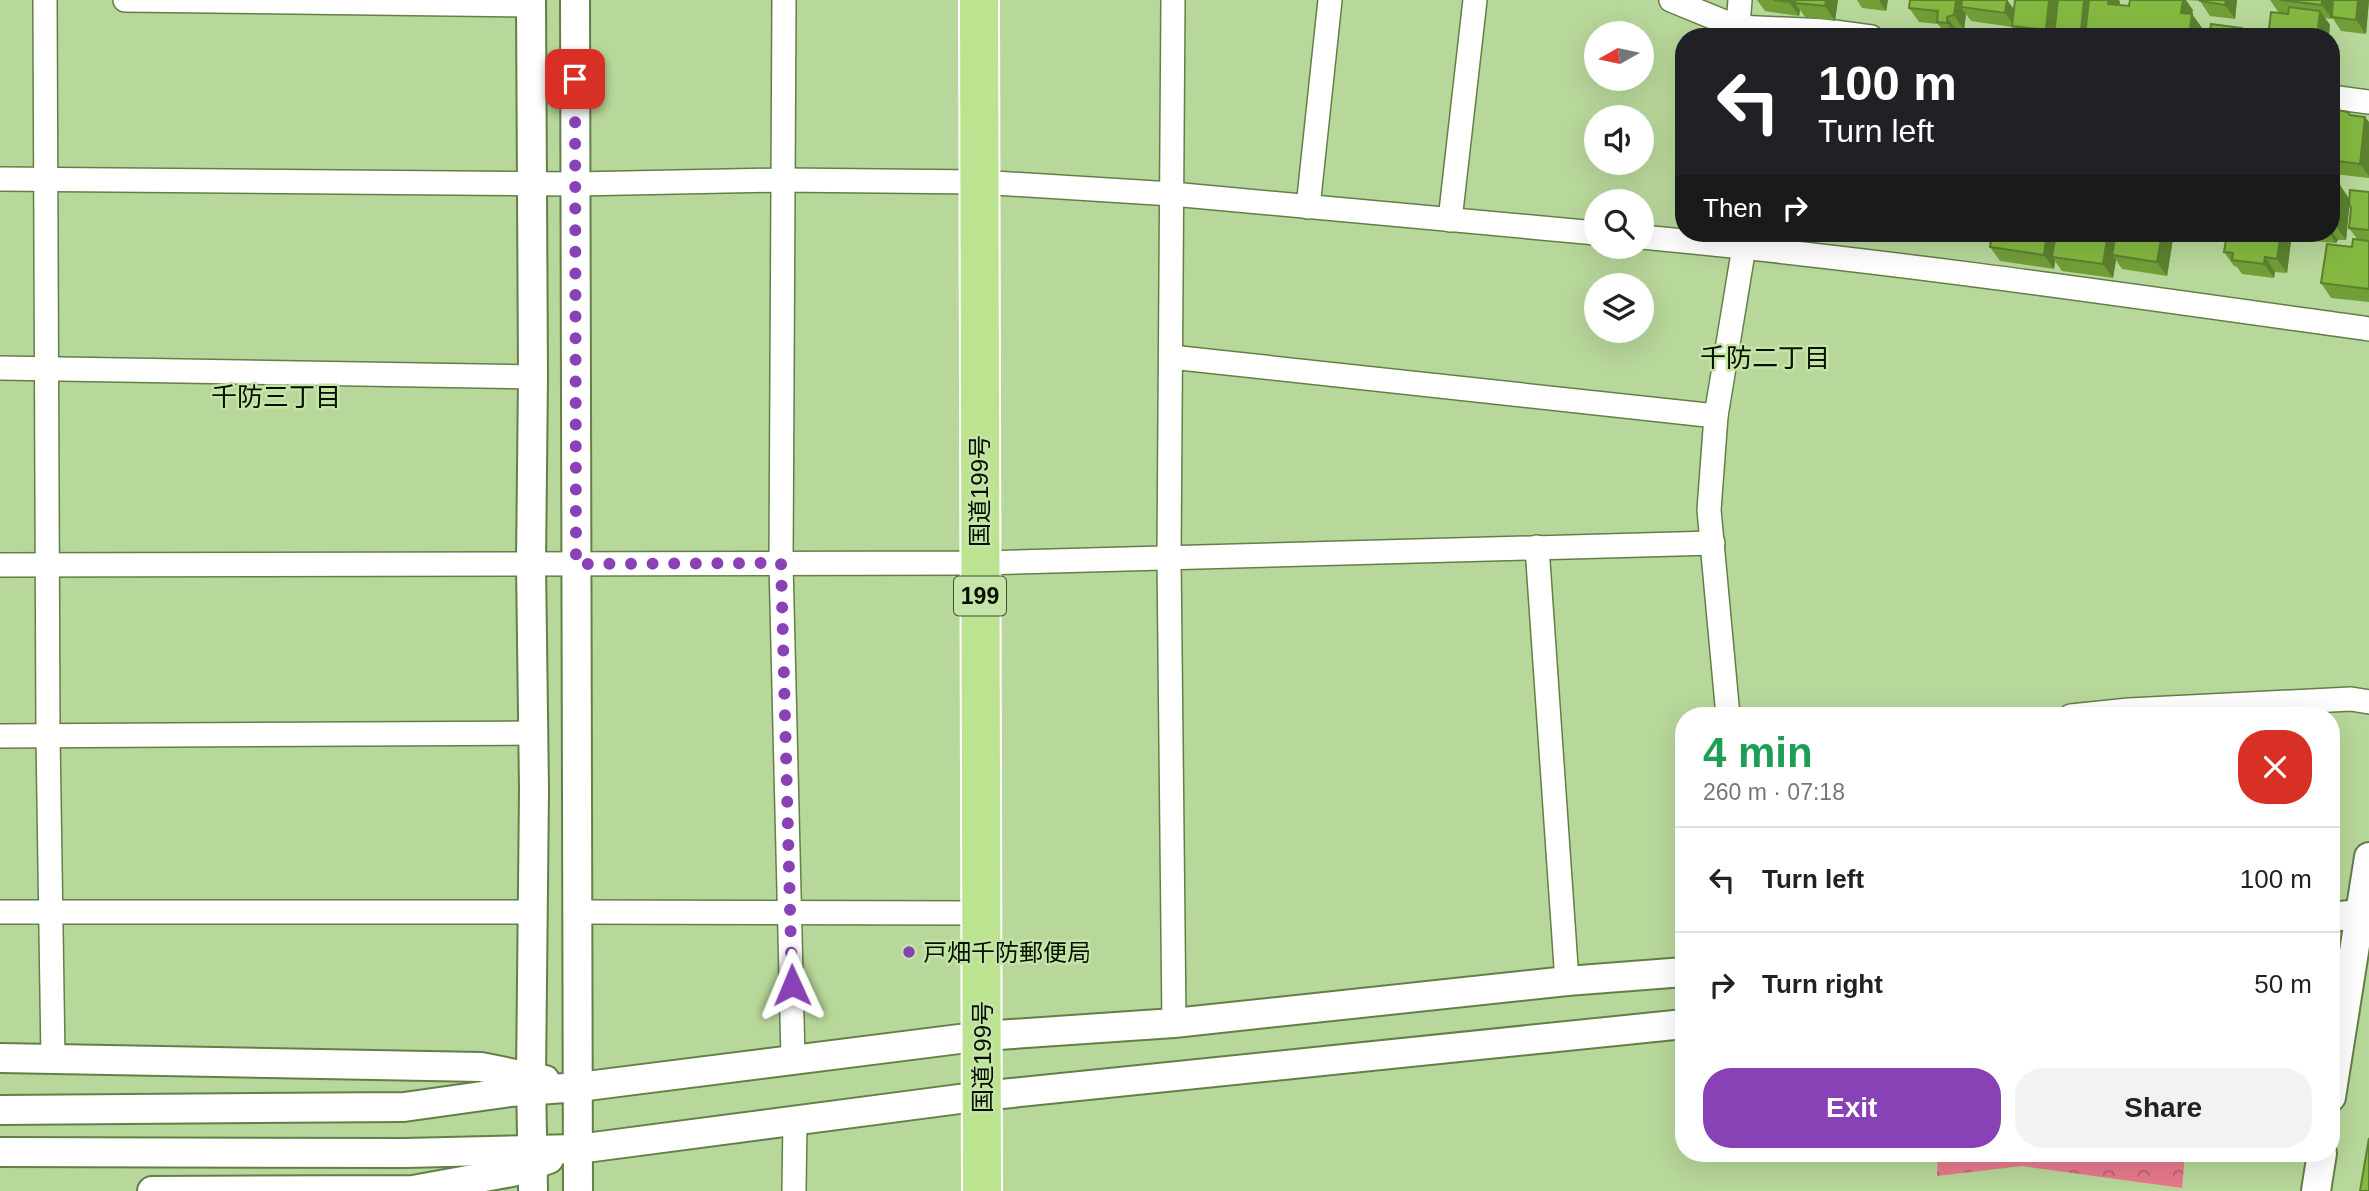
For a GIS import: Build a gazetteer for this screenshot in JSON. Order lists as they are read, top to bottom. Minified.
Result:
{"streets":{"highway":["国道199号","199"]},"districts":["千防二丁目","千防三丁目"],"places":["戸畑千防郵便局"],"north":"left","page":{"turn":["100 m","Turn left"],"then":"Then","heading":["4 min","260 m · 07:18"],"list":[{"name":"Turn left","value":"100 m"},{"name":"Turn right","value":"50 m"}],"buttons":["Exit","Share"]}}
